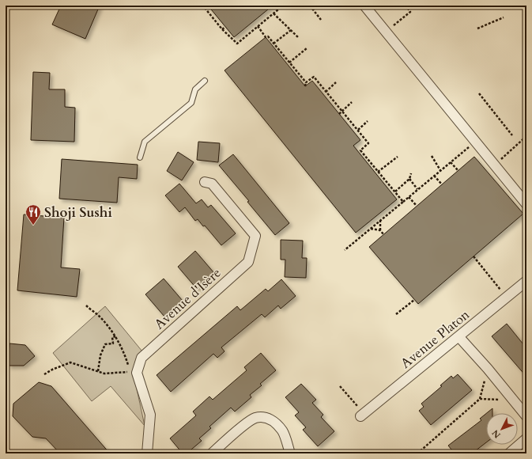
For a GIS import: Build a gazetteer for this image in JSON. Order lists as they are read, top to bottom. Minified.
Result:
{"streets":{"street":["Avenue d'Isère","Avenue Platon"]},"places":{"restaurant":["Shoji Sushi"]},"north":"bottom left"}
